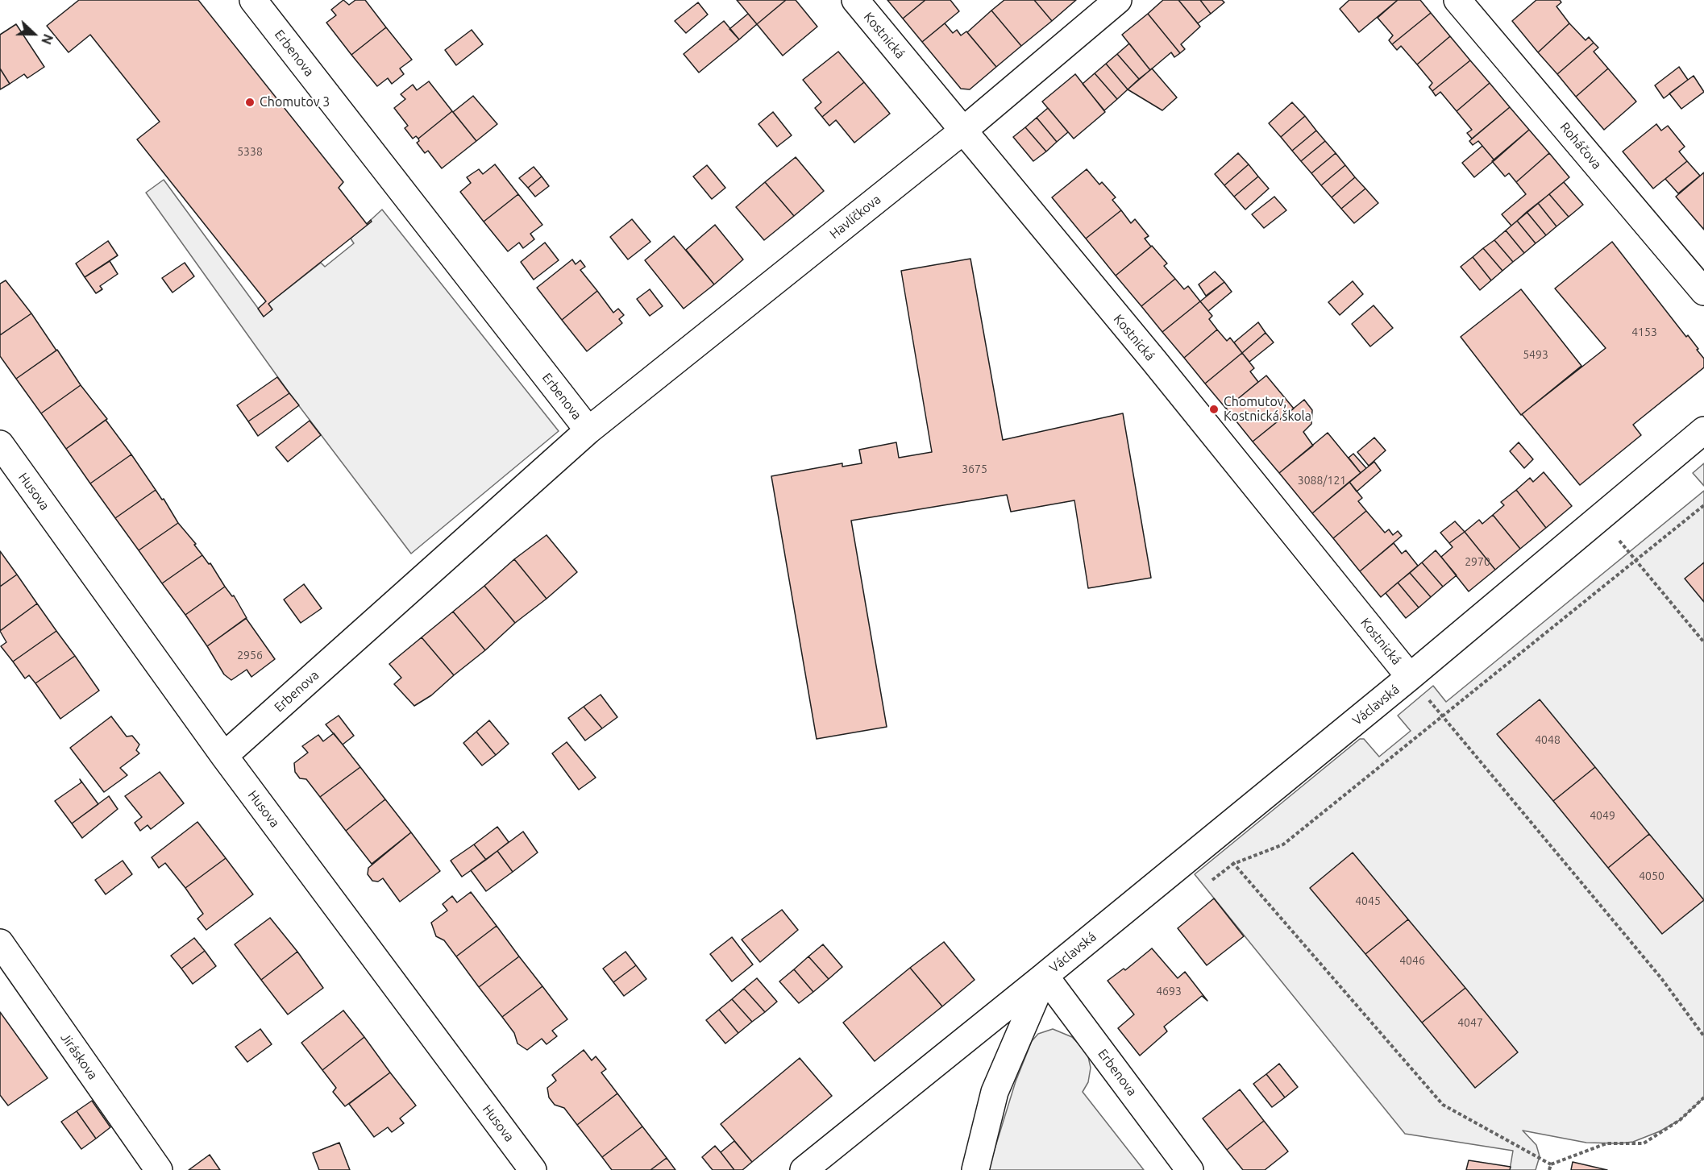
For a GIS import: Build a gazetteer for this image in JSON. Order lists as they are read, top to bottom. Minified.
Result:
{"streets":{"street":["Kostnická","Erbenova","Roháčova","Havlíčkova","Husova","Václavská","Jiráskova"]},"crossings":[["Kostnická","Havlíčkova"],["Kostnická","Václavská"],["Erbenova","Havlíčkova"],["Erbenova","Husova"],["Erbenova","Václavská"]],"places":["Chomutov 3","Chomutov, Kostnická škola"],"house_numbers":["5338","4153","5493","3675","3088/121","2970","2956","4048","4049","4050","4045","4046","4693","4047"],"north":"right"}
